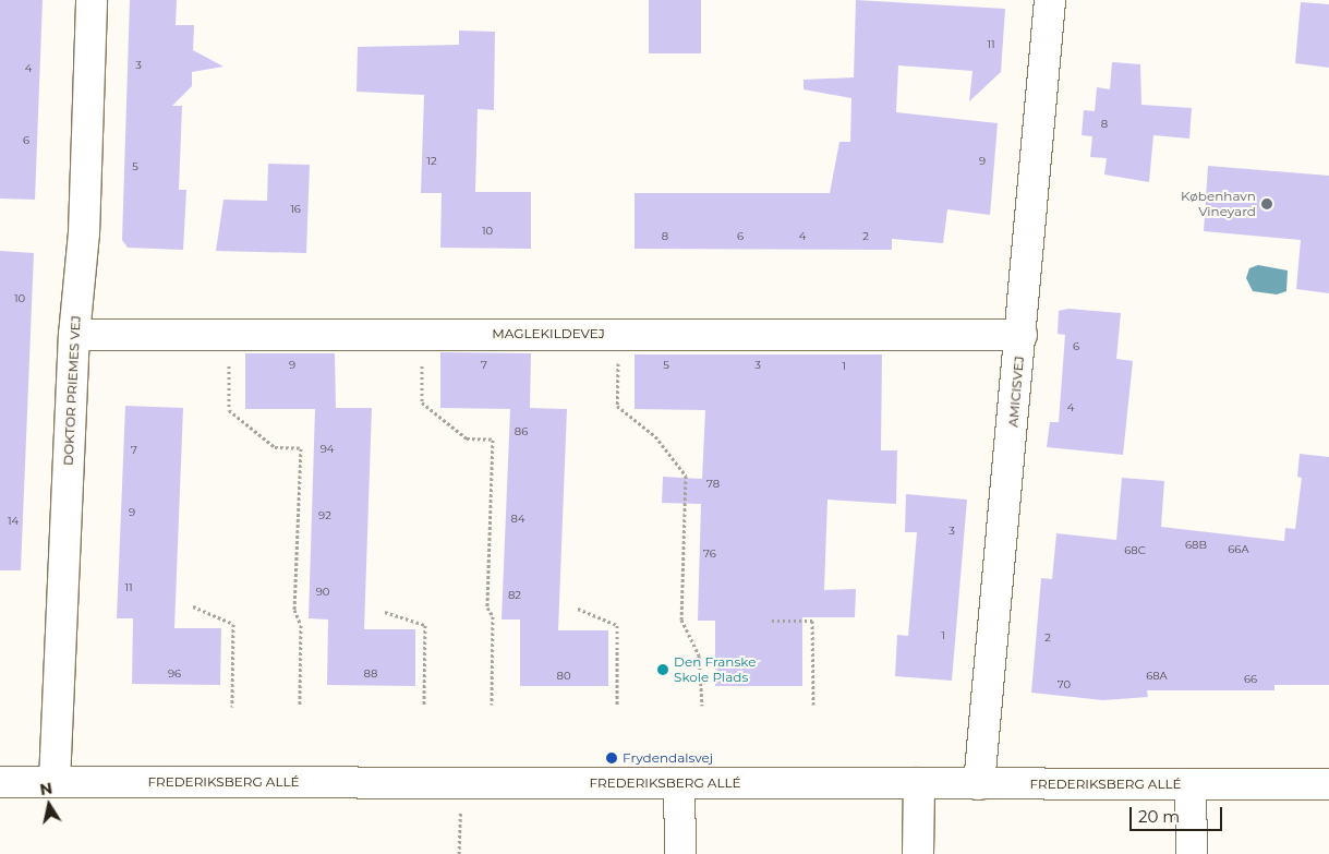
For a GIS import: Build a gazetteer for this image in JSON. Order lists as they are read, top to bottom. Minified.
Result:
{"streets":{"street":["MAGLEKILDEVEJ","DOKTOR PRIEMES VEJ","AMICISVEJ","FREDERIKSBERG ALLÉ"]},"crossings":[["MAGLEKILDEVEJ","DOKTOR PRIEMES VEJ"],["MAGLEKILDEVEJ","AMICISVEJ"],["DOKTOR PRIEMES VEJ","FREDERIKSBERG ALLÉ"],["AMICISVEJ","FREDERIKSBERG ALLÉ"]],"places":["København Vineyard","Den Franske Skole Plads","Frydendalsvej"],"house_numbers":["11","3","4","8","6","12","9","5","16","10","8","6","4","2","10","6","9","7","5","3","1","4","86","94","7","78","9","92","84","14","3","68B","66A","68C","76","11","90","82","1","2","96","88","80","68A","66","70"],"scale_bar":"20 m","north":"top"}
